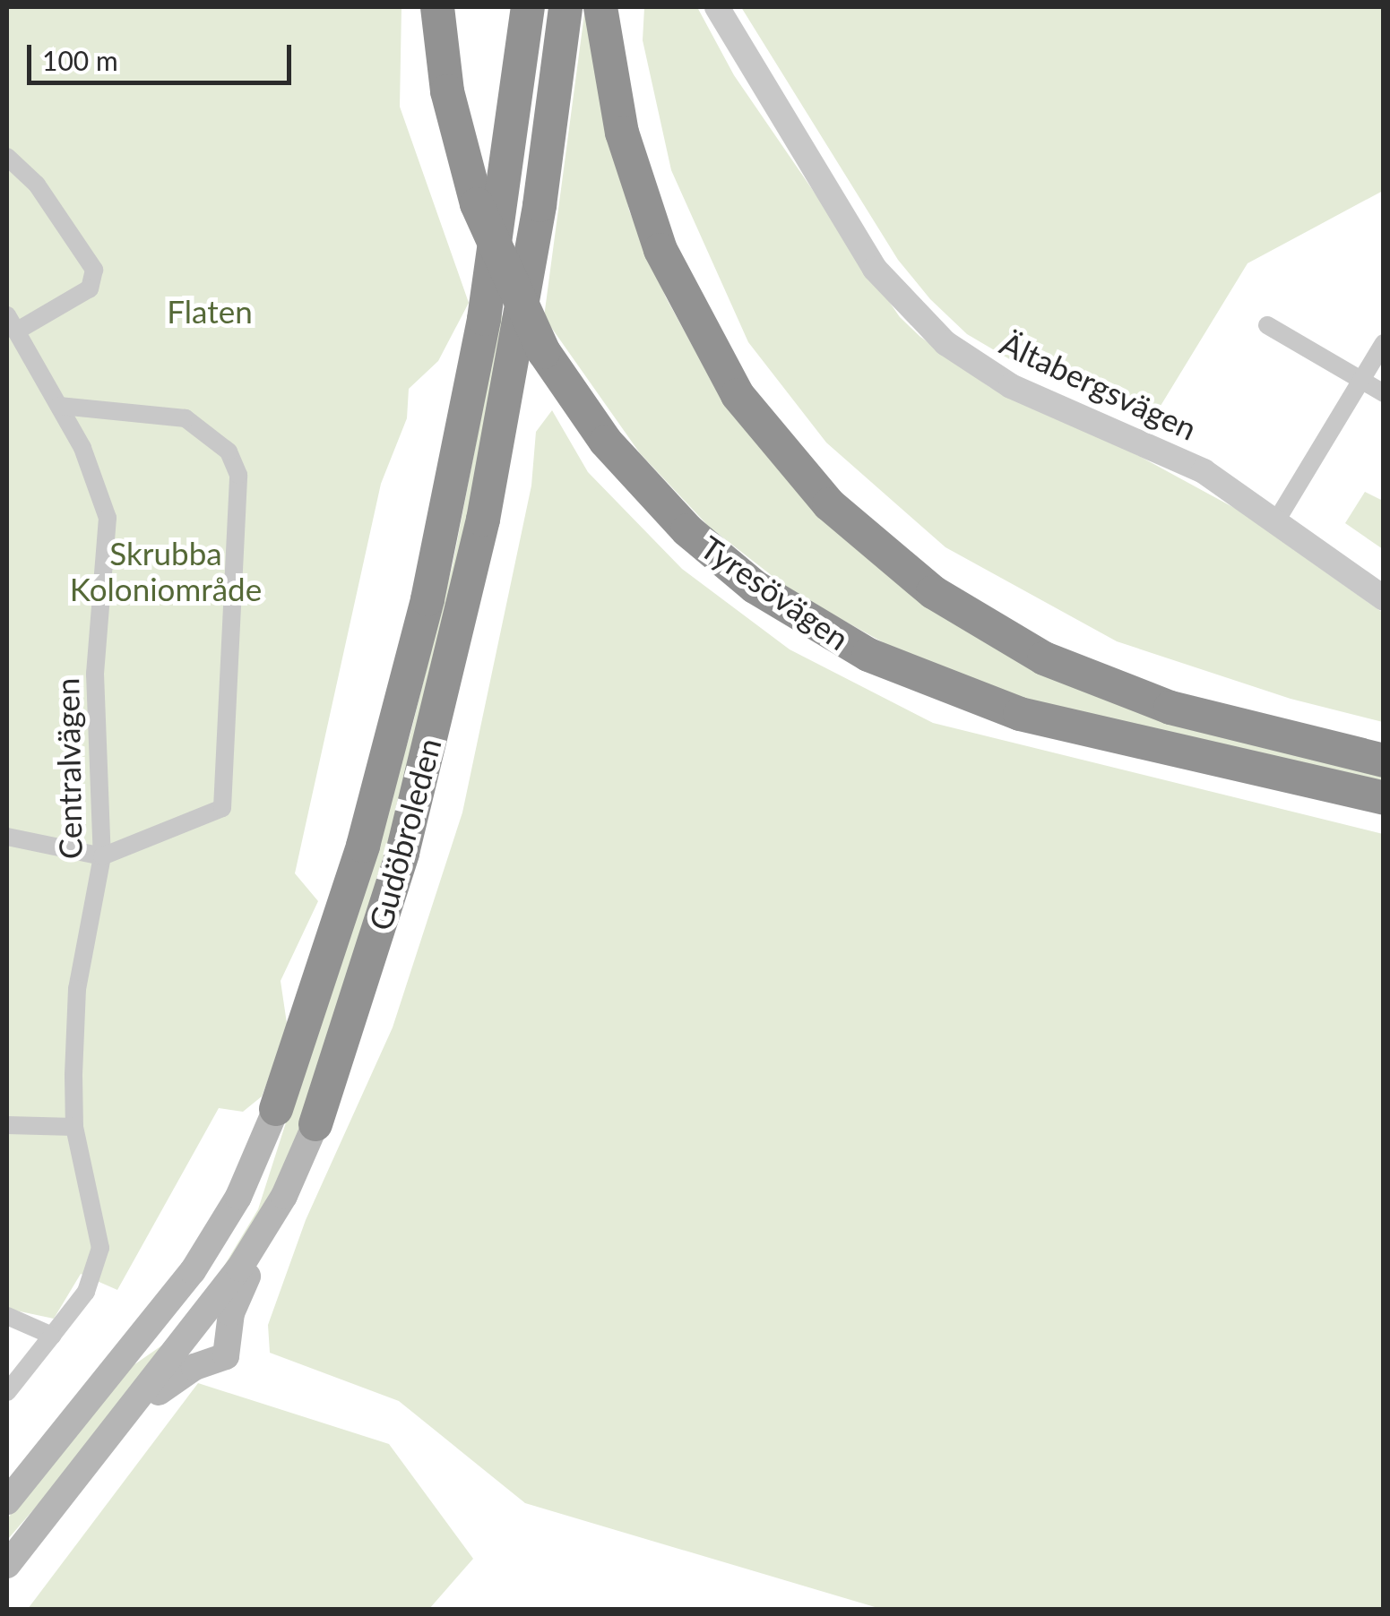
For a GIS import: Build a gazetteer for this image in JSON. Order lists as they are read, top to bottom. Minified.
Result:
{"streets":{"highway":["Tyresövägen","Gudöbroleden"],"street":["Ältabergsvägen","Centralvägen"]},"parks":["Flaten","Skrubba Koloniområde"],"scale_bar":"100 m"}
